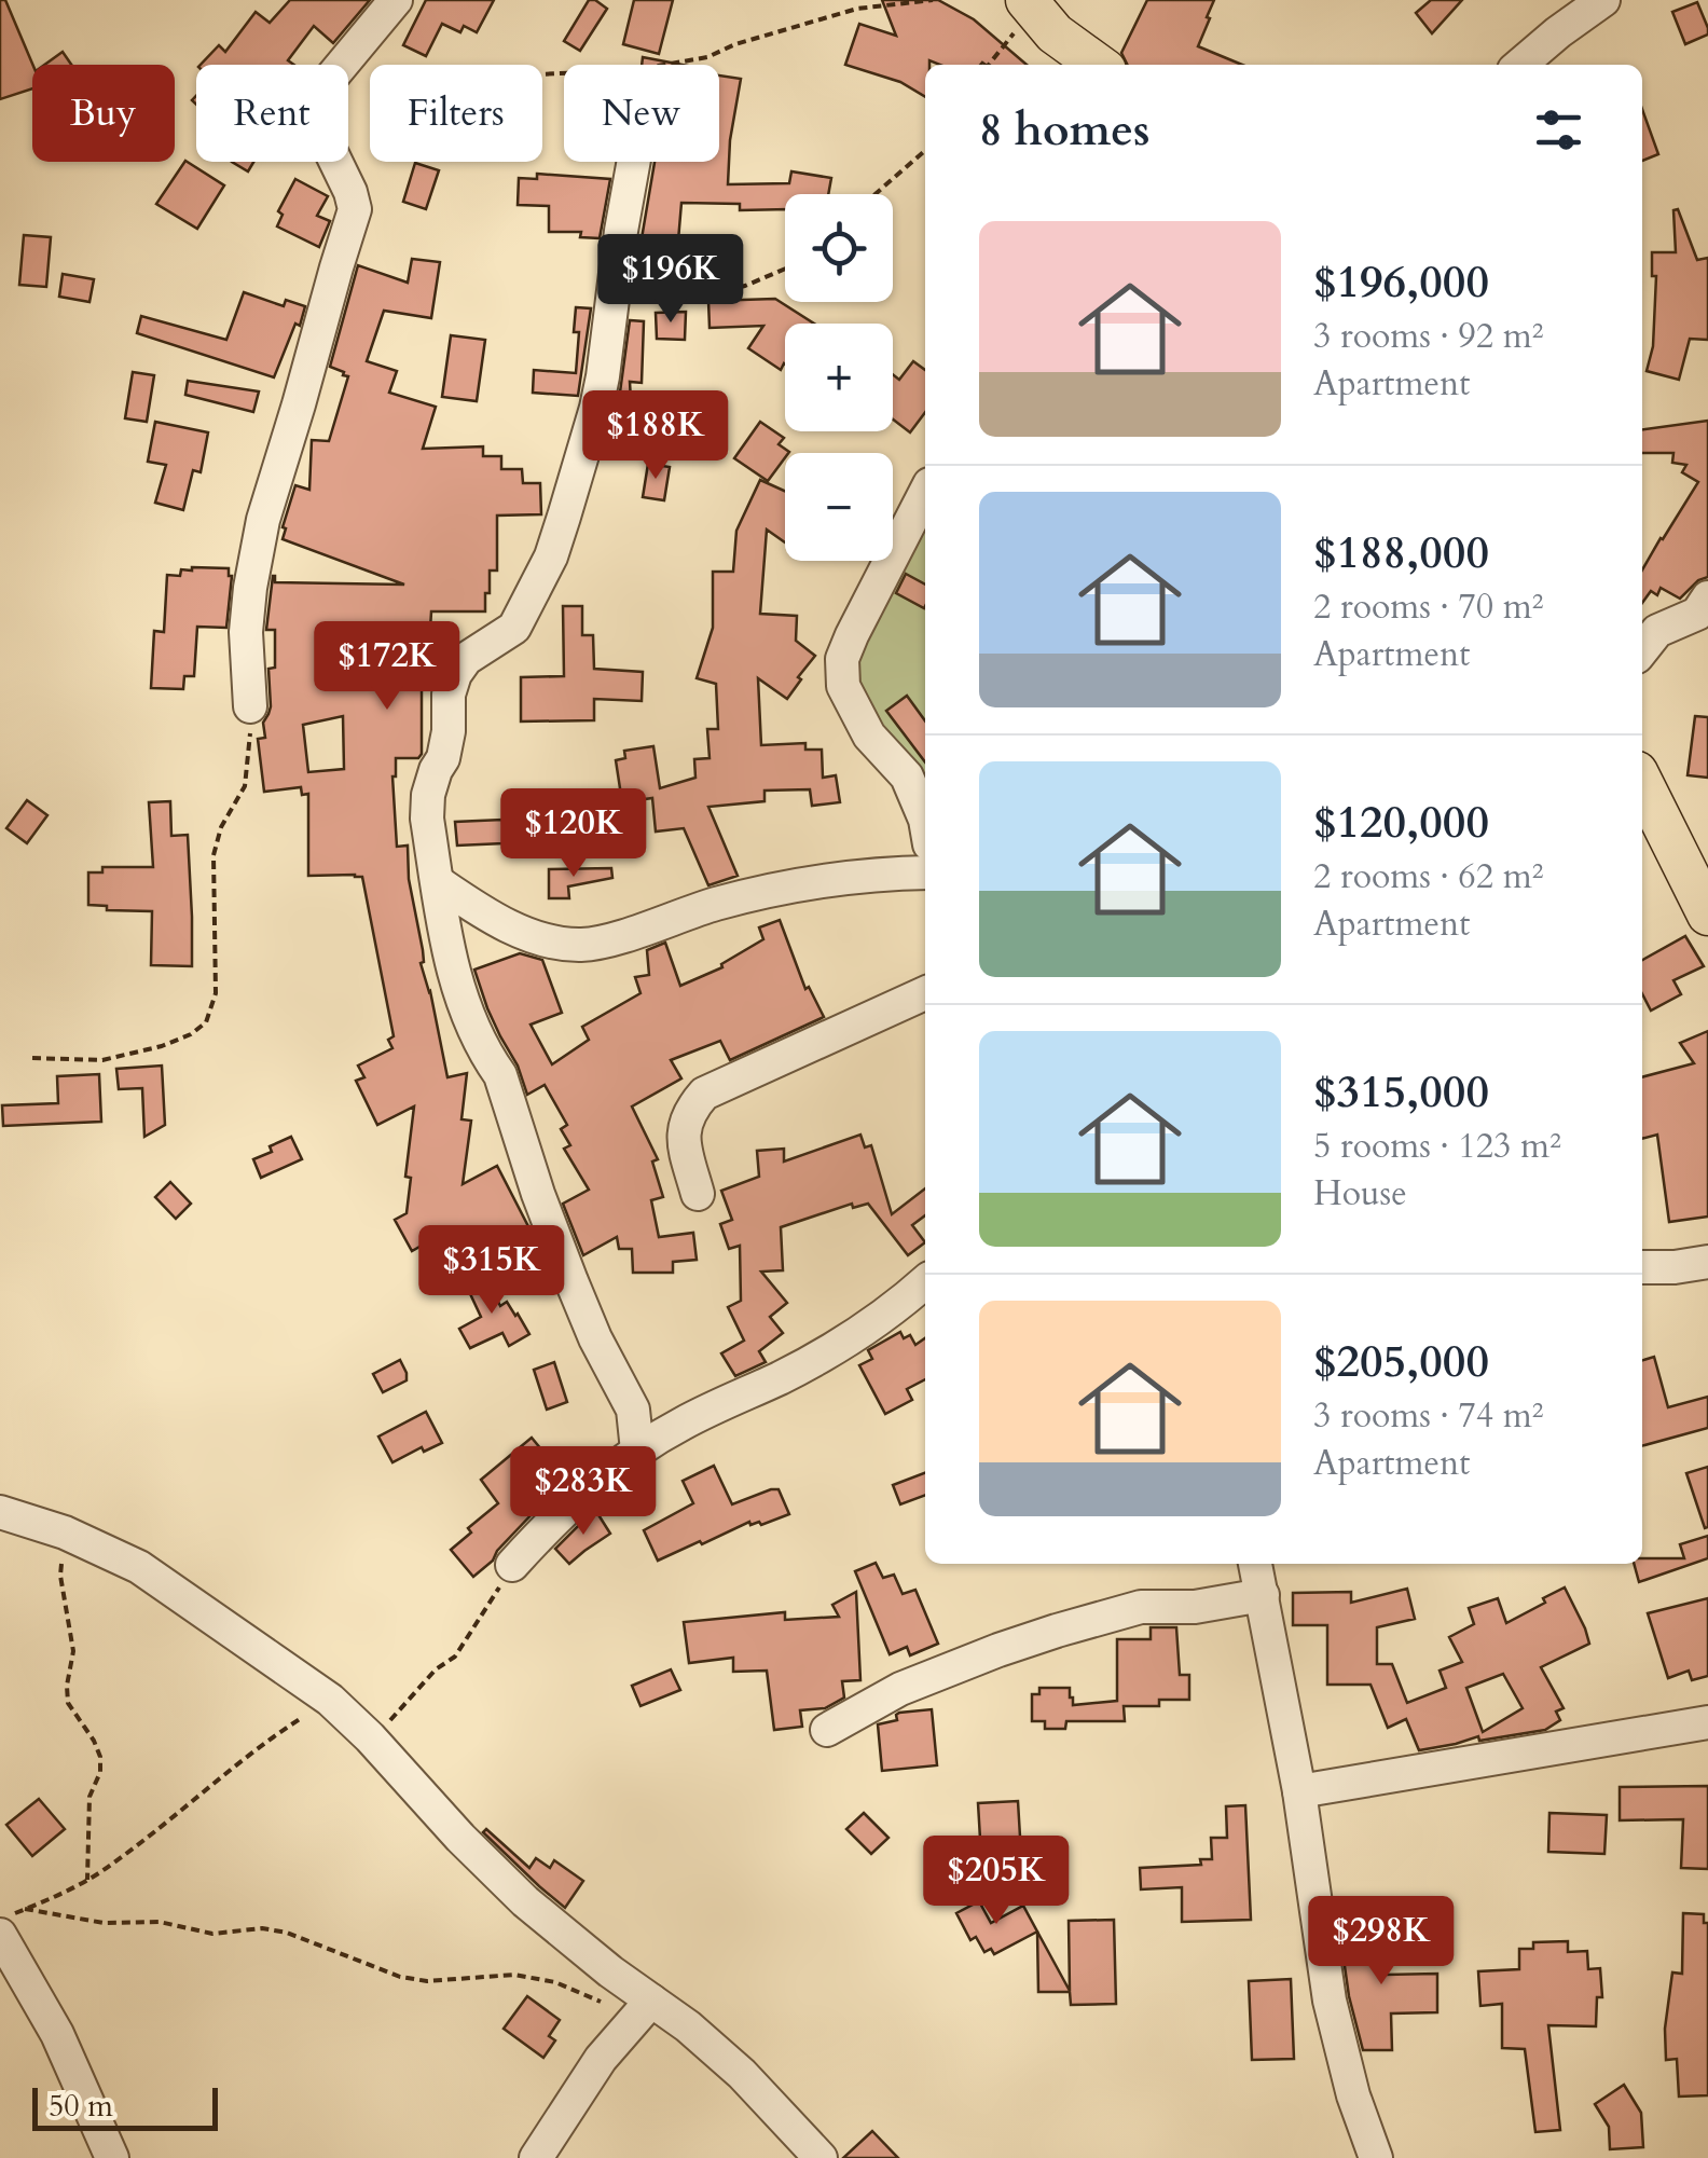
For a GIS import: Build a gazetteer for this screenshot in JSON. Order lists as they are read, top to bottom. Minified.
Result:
{"scale_bar":"50 m","page":{"chip":["Buy","Rent","Filters","New"],"heading":"8 homes","map_buttons":["+","−"],"list":[{"name":"$196,000","note":"3 rooms · 92 m² · Apartment"},{"name":"$188,000","note":"2 rooms · 70 m² · Apartment"},{"name":"$120,000","note":"2 rooms · 62 m² · Apartment"},{"name":"$315,000","note":"5 rooms · 123 m² · House"},{"name":"$205,000","note":"3 rooms · 74 m² · Apartment"}],"price":["$196K","$188K","$172K","$120K","$315K","$283K","$205K","$298K"],"scale":"50 m"}}
